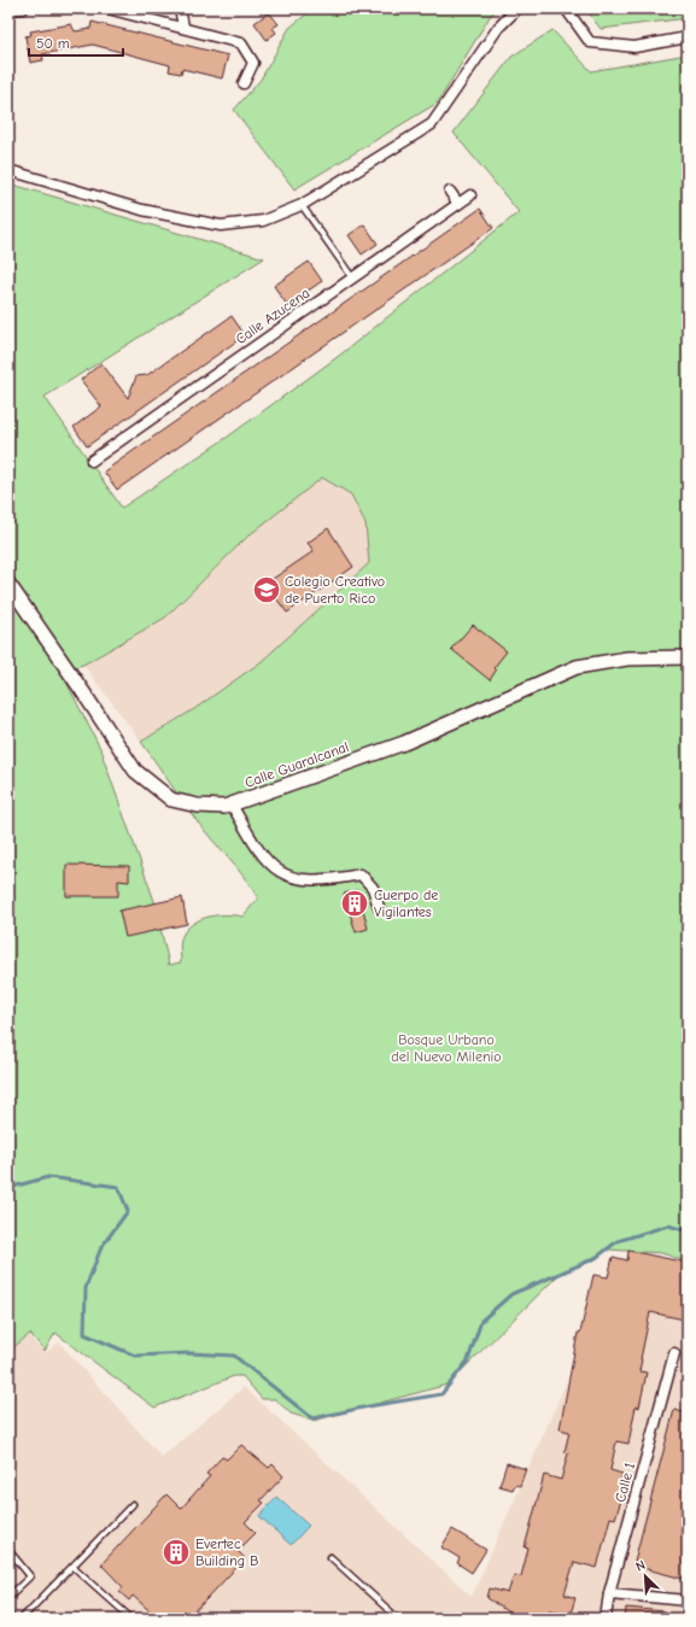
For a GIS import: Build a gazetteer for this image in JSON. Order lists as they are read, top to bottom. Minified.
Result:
{"streets":{"street":["Calle Azucena","Calle Guaralcanal","Calle 1"]},"parks":["Bosque Urbano del Nuevo Milenio"],"places":{"school or university":["Colegio Creativo de Puerto Rico"],"building":["Cuerpo de Vigilantes","Evertec Building B"]},"scale_bar":"50 m","north":"top left"}
